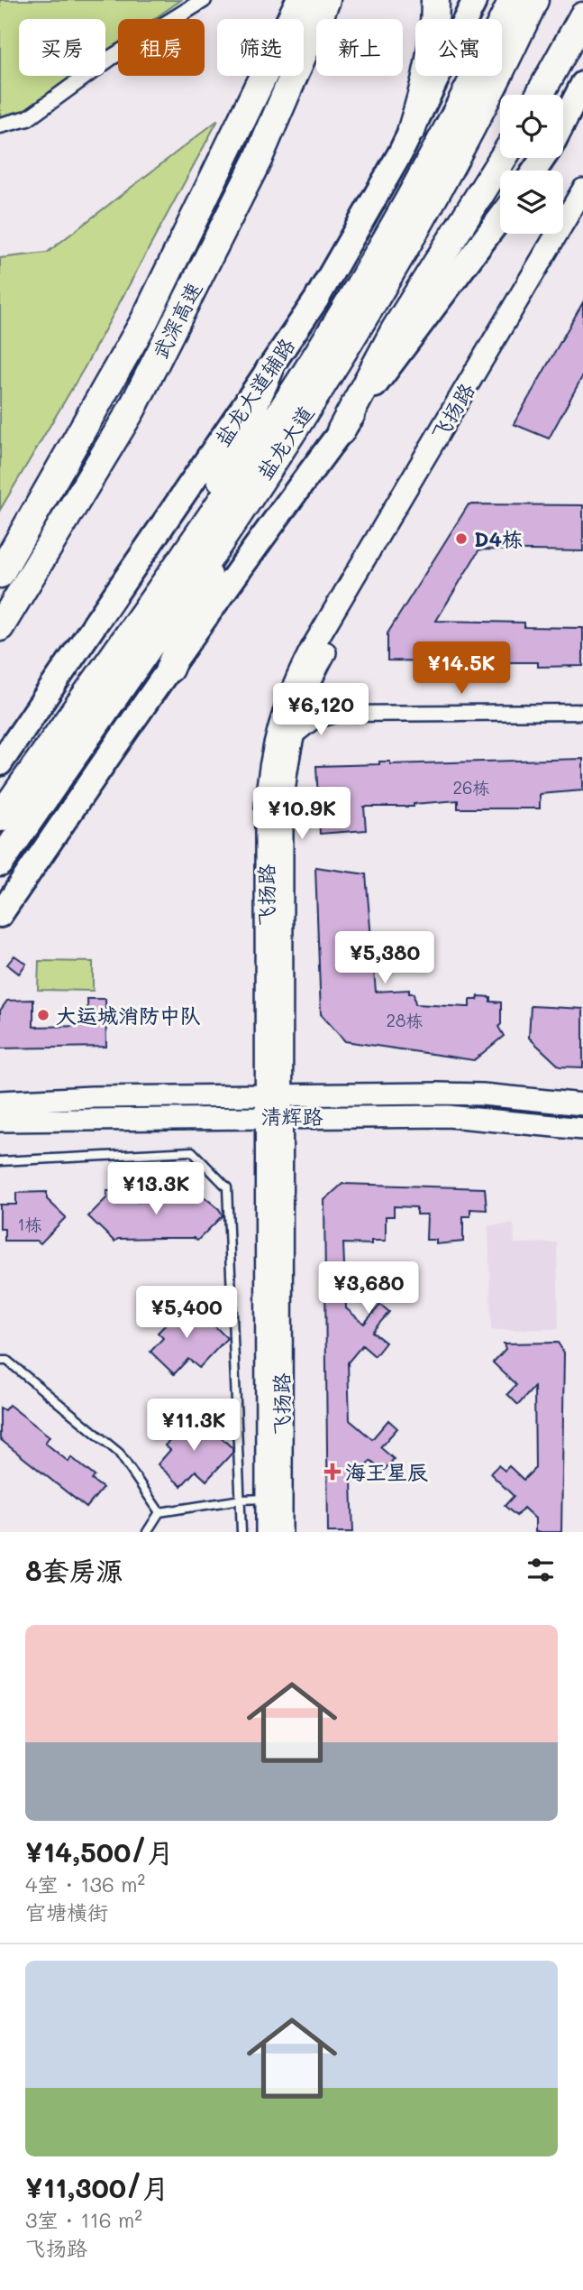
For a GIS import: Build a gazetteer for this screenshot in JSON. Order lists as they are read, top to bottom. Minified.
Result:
{"streets":{"highway":["武深高速","盐龙大道"],"main road":["盐龙大道辅路"],"street":["飞扬路","清辉路"]},"crossings":[["飞扬路","清辉路"]],"places":{"other":["D4栋","大运城消防中队"],"health":["海王星辰"]},"house_numbers":["26栋","28栋","1栋"],"page":{"chip":["买房","租房","筛选","新上","公寓"],"price":["¥14.5K","¥6,120","¥10.9K","¥5,380","¥13.3K","¥3,680","¥5,400","¥11.3K"],"heading":"8套房源","list":[{"name":"¥14,500/月","note":"4室 · 136 m² · 官塘横街"},{"name":"¥11,300/月","note":"3室 · 116 m² · 飞扬路"}]}}
